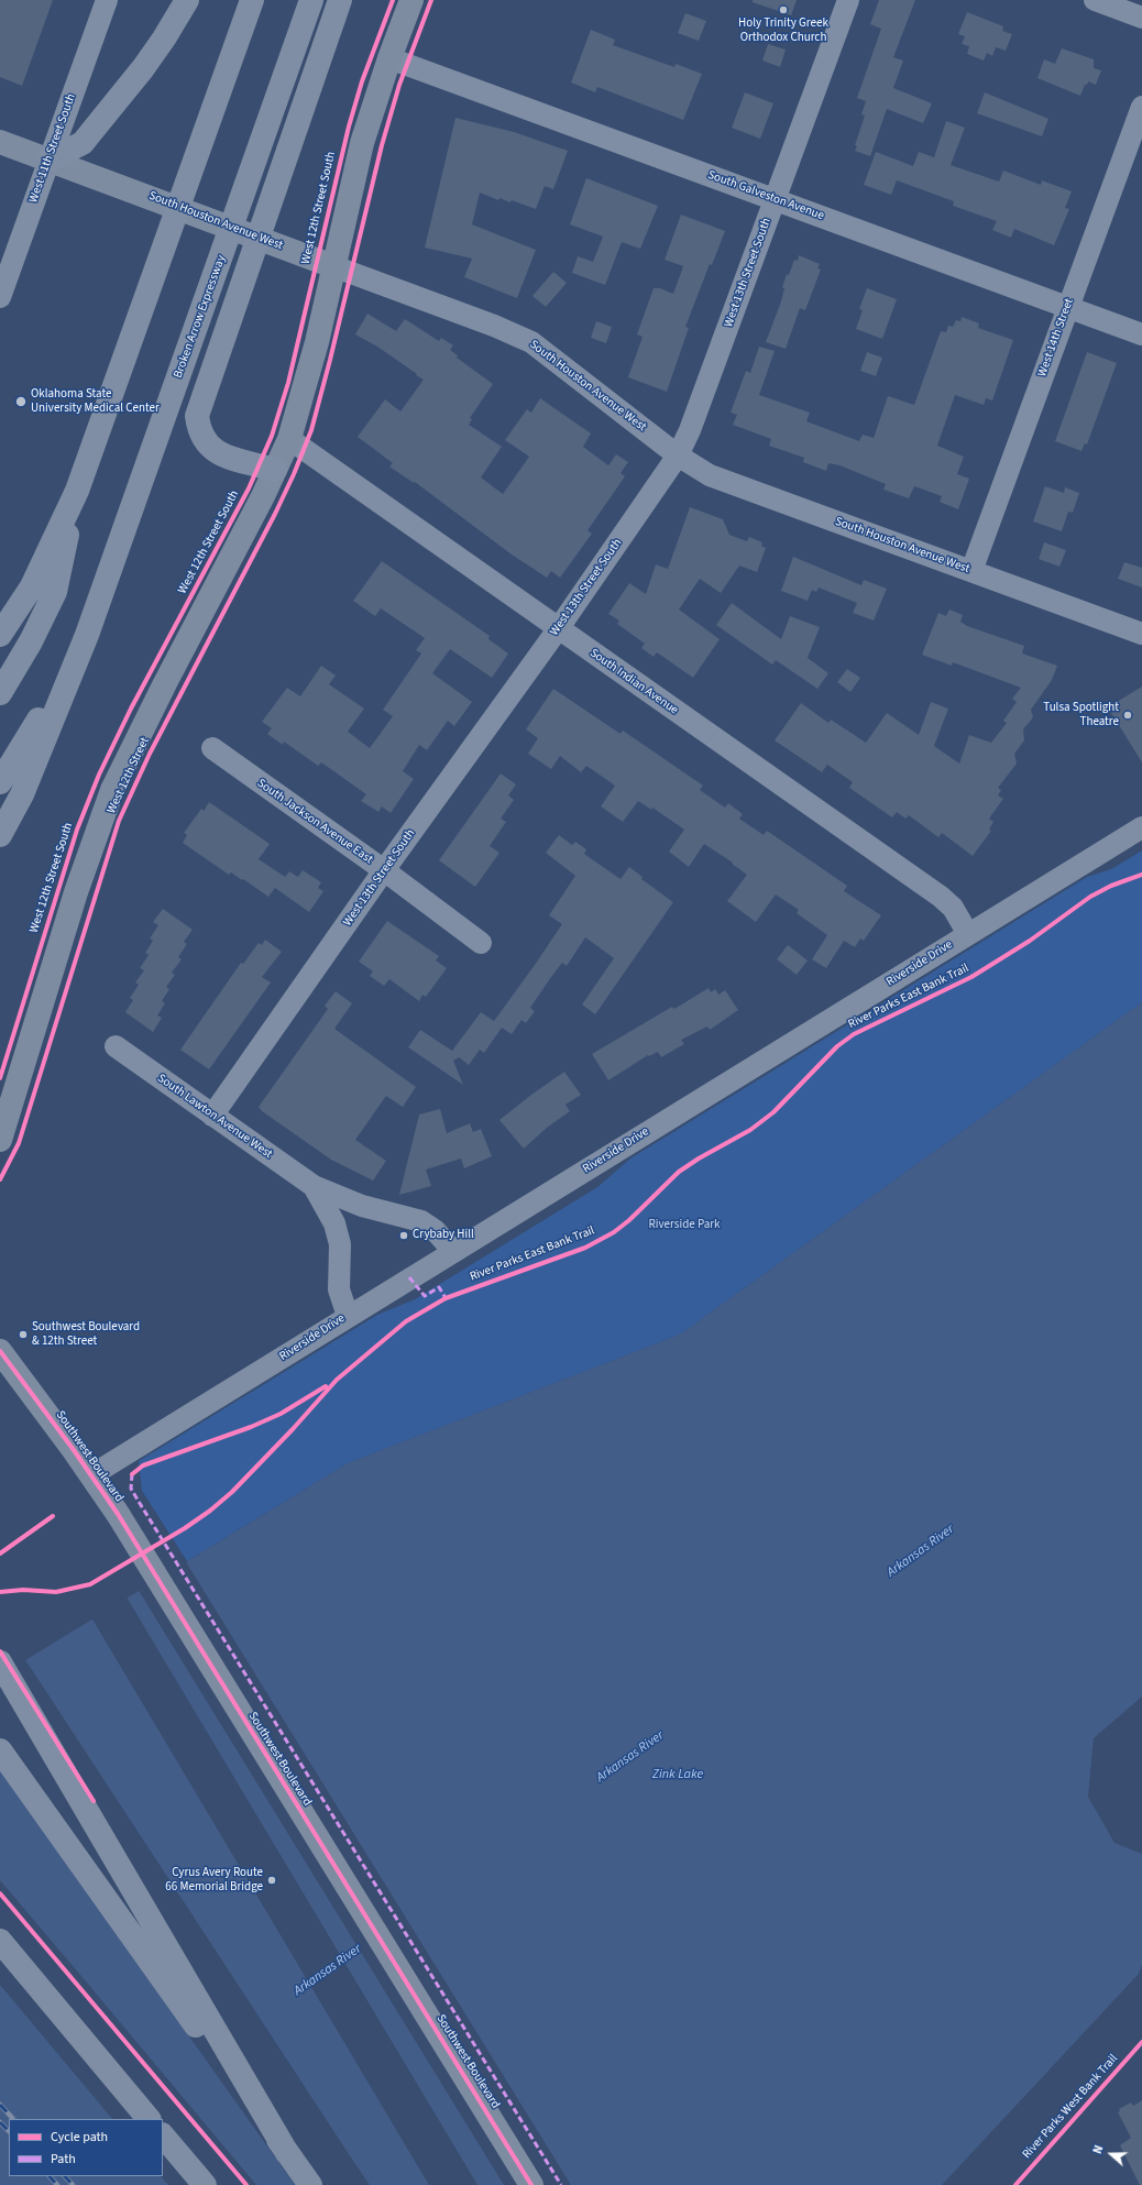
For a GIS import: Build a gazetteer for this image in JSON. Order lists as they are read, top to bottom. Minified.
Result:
{"streets":{"highway":["Broken Arrow Expressway"],"main road":["South Houston Avenue West","West 12th Street","Southwest Boulevard"],"street":["West 11th Street South","South Galveston Avenue","West 13th Street South","West 14th Street","South Indian Avenue","South Jackson Avenue East","Riverside Drive","South Lawton Avenue West"],"cycle path":["West 12th Street South","River Parks East Bank Trail","River Parks West Bank Trail"]},"crossings":[["West 11th Street South","South Houston Avenue West"],["South Galveston Avenue","West 13th Street South"],["South Galveston Avenue","West 14th Street"],["South Houston Avenue West","West 13th Street South"],["South Houston Avenue West","West 14th Street"],["West 13th Street South","South Indian Avenue"],["West 13th Street South","South Jackson Avenue East"],["West 13th Street South","South Lawton Avenue West"],["South Indian Avenue","West 12th Street"],["South Indian Avenue","Riverside Drive"],["Riverside Drive","South Lawton Avenue West"],["Riverside Drive","Southwest Boulevard"]],"water":["Arkansas River","Zink Lake"],"parks":["Riverside Park"],"places":["Holy Trinity Greek Orthodox Church","Oklahoma State University Medical Center","Tulsa Spotlight Theatre","Crybaby Hill","Southwest Boulevard & 12th Street","Cyrus Avery Route 66 Memorial Bridge"],"legend":["Cycle path","Path"],"north":"left"}
